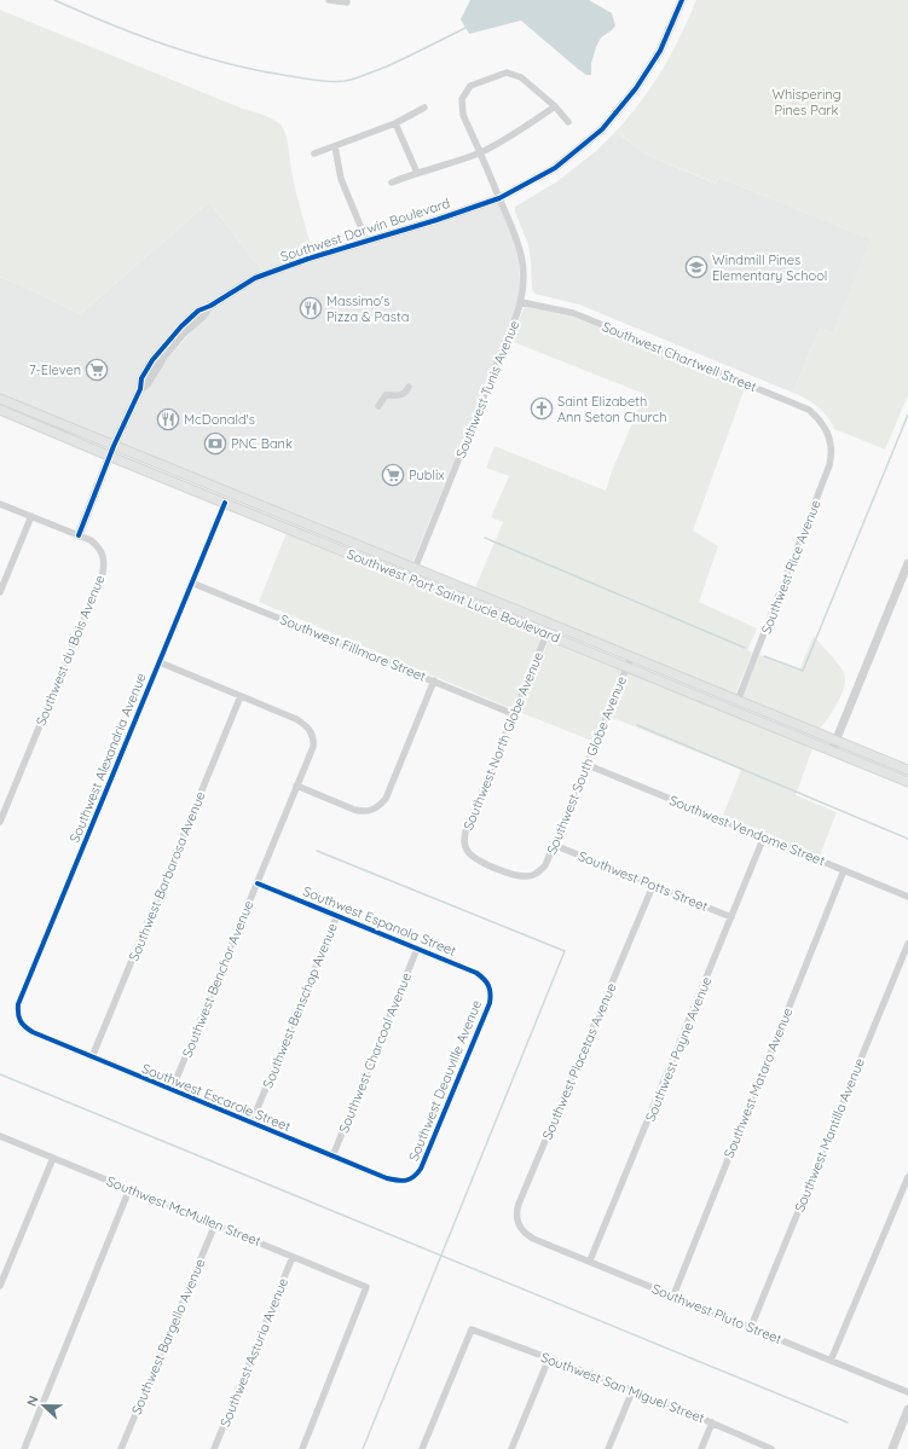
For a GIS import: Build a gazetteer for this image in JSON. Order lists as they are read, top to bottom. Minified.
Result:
{"streets":{"main road":["Southwest Port Saint Lucie Boulevard"],"street":["Southwest Darwin Boulevard","Southwest Chartwell Street","Southwest Tunis Avenue","Southwest Rice Avenue","Southwest Fillmore Street","Southwest du Bois Avenue","Southwest North Globe Avenue","Southwest Alexandria Avenue","Southwest South Globe Avenue","Southwest Vendome Street","Southwest Barbarosa Avenue","Southwest Potts Street","Southwest Espanola Street","Southwest Benchor Avenue","Southwest Benschop Avenue","Southwest Payne Avenue","Southwest Charcoal Avenue","Southwest Placetas Avenue","Southwest Deauville Avenue","Southwest Mataro Avenue","Southwest Escarole Street","Southwest Mantilla Avenue","Southwest McMullen Street","Southwest Pluto Street","Southwest Bargello Avenue","Southwest Asturia Avenue","Southwest San Miguel Street"]},"crossings":[["Southwest Darwin Boulevard","Southwest Tunis Avenue"],["Southwest Darwin Boulevard","Southwest Port Saint Lucie Boulevard"],["Southwest Darwin Boulevard","Southwest du Bois Avenue"],["Southwest Chartwell Street","Southwest Tunis Avenue"],["Southwest Chartwell Street","Southwest Rice Avenue"],["Southwest Tunis Avenue","Southwest Port Saint Lucie Boulevard"],["Southwest Rice Avenue","Southwest Port Saint Lucie Boulevard"],["Southwest Port Saint Lucie Boulevard","Southwest North Globe Avenue"],["Southwest Port Saint Lucie Boulevard","Southwest Alexandria Avenue"],["Southwest Port Saint Lucie Boulevard","Southwest South Globe Avenue"],["Southwest Fillmore Street","Southwest North Globe Avenue"],["Southwest Fillmore Street","Southwest Alexandria Avenue"],["Southwest North Globe Avenue","Southwest South Globe Avenue"],["Southwest Alexandria Avenue","Southwest Escarole Street"],["Southwest South Globe Avenue","Southwest Vendome Street"],["Southwest South Globe Avenue","Southwest Potts Street"],["Southwest Vendome Street","Southwest Payne Avenue"],["Southwest Vendome Street","Southwest Mataro Avenue"],["Southwest Barbarosa Avenue","Southwest Benchor Avenue"],["Southwest Barbarosa Avenue","Southwest Escarole Street"],["Southwest Potts Street","Southwest Payne Avenue"],["Southwest Potts Street","Southwest Placetas Avenue"],["Southwest Espanola Street","Southwest Benchor Avenue"],["Southwest Espanola Street","Southwest Benschop Avenue"],["Southwest Espanola Street","Southwest Charcoal Avenue"],["Southwest Espanola Street","Southwest Deauville Avenue"],["Southwest Benchor Avenue","Southwest Escarole Street"],["Southwest Benschop Avenue","Southwest Escarole Street"],["Southwest Payne Avenue","Southwest Pluto Street"],["Southwest Charcoal Avenue","Southwest Escarole Street"],["Southwest Placetas Avenue","Southwest Pluto Street"],["Southwest Deauville Avenue","Southwest Escarole Street"],["Southwest Mataro Avenue","Southwest Pluto Street"],["Southwest Mantilla Avenue","Southwest Pluto Street"],["Southwest McMullen Street","Southwest Bargello Avenue"],["Southwest McMullen Street","Southwest Asturia Avenue"]],"parks":["Whispering Pines Park"],"places":{"school or university":["Windmill Pines Elementary School"],"restaurant":["Massimo's Pizza & Pasta","McDonald's"],"supermarket":["7-Eleven","Publix"],"church":["Saint Elizabeth Ann Seton Church"],"bank":["PNC Bank"]},"north":"left"}
